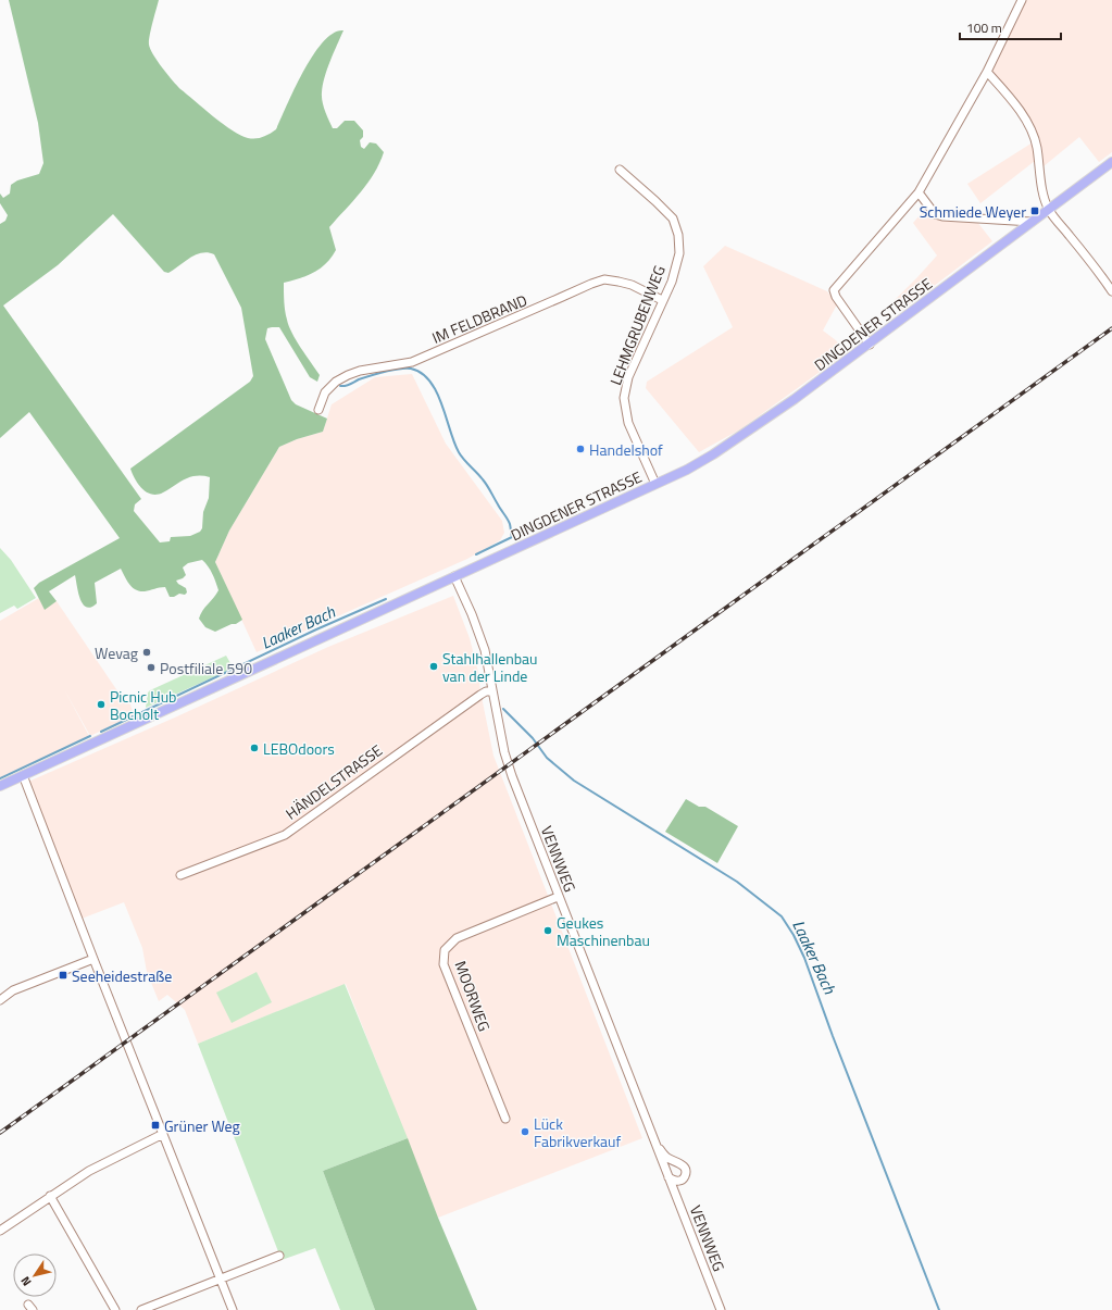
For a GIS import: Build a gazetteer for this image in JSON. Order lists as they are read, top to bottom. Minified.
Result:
{"streets":{"main road":["DINGDENER STRASSE"],"street":["IM FELDBRAND","LEHMGRUBENWEG","HÄNDELSTRASSE","VENNWEG","MOORWEG"]},"crossings":[["IM FELDBRAND","LEHMGRUBENWEG"],["DINGDENER STRASSE","LEHMGRUBENWEG"],["DINGDENER STRASSE","VENNWEG"],["HÄNDELSTRASSE","VENNWEG"],["VENNWEG","MOORWEG"]],"water":["Laaker Bach"],"places":{"transit":["Schmiede Weyer","Seeheidestraße","Grüner Weg"],"other":["Handelshof","Wevag","Stahlhallenbau van der Linde","Postfiliale 590","Picnic Hub Bocholt","LEBOdoors","Geukes Maschinenbau","Lück Fabrikverkauf"]},"scale_bar":"100 m","north":"bottom left"}
